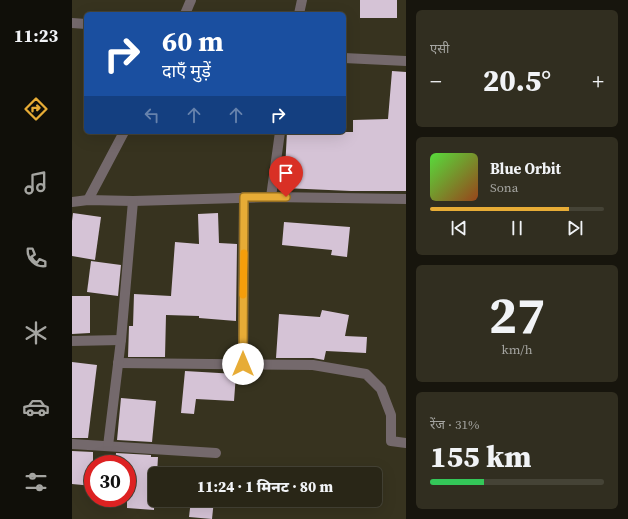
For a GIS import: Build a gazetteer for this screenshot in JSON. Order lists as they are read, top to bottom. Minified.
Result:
{"page":{"tabs":"11:23","tile":["एसी",["27","km/h"],["रेंज · 31%","155 km"]],"turn":["60 m","दाएँ मुड़ें"],"heat":["−","20.5°","+"],"song":["Blue Orbit","Sona"],"limit":"30","trip":"11:24 · 1 मिनट · 80 m"}}
